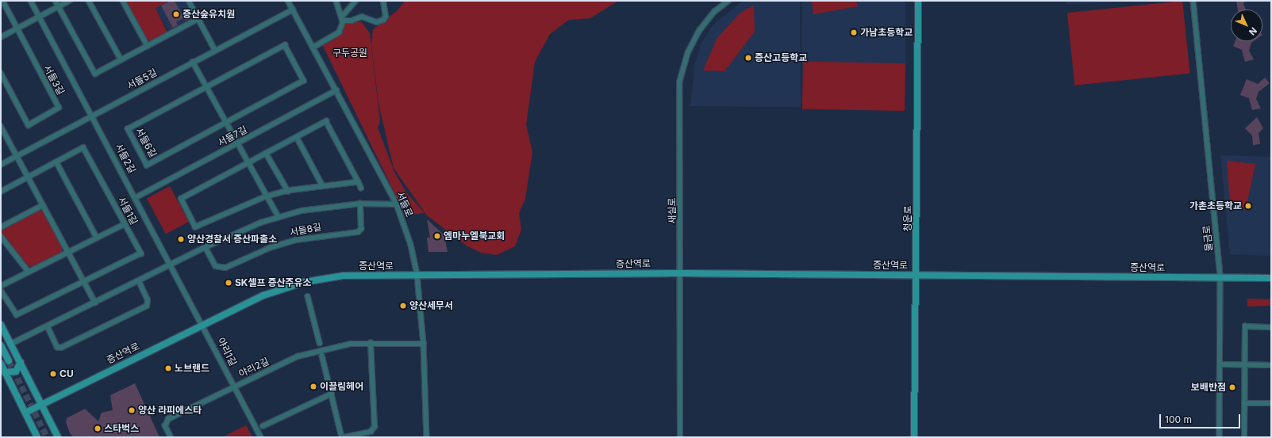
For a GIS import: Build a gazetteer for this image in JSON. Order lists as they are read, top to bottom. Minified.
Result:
{"streets":{"street":["서들5길","서들3길","서들7길","서들6길","서들2길","서들로","서들1길","새실로","청운로","서들8길","물금로","증산역로","야리1길","야리2길"]},"crossings":[["서들5길","서들2길"],["서들5길","서들로"],["서들7길","서들2길"],["서들7길","서들로"],["서들2길","서들8길"],["서들2길","증산역로"],["서들2길","야리1길"],["서들로","서들8길"],["서들로","증산역로"],["서들로","야리2길"],["새실로","증산역로"],["청운로","증산역로"],["물금로","증산역로"],["증산역로","야리1길"],["야리1길","야리2길"]],"parks":["구두공원"],"places":["증산숲유치원","가남초등학교","증산고등학교","가촌초등학교","엠마누엘북교회","양산경찰서 증산파출소","SK셀프 증산주유소","양산세무서","노브랜드","CU","이끌림헤어","보배반점","양산 라피에스타","스타벅스"],"scale_bar":"100 m","north":"bottom right"}
